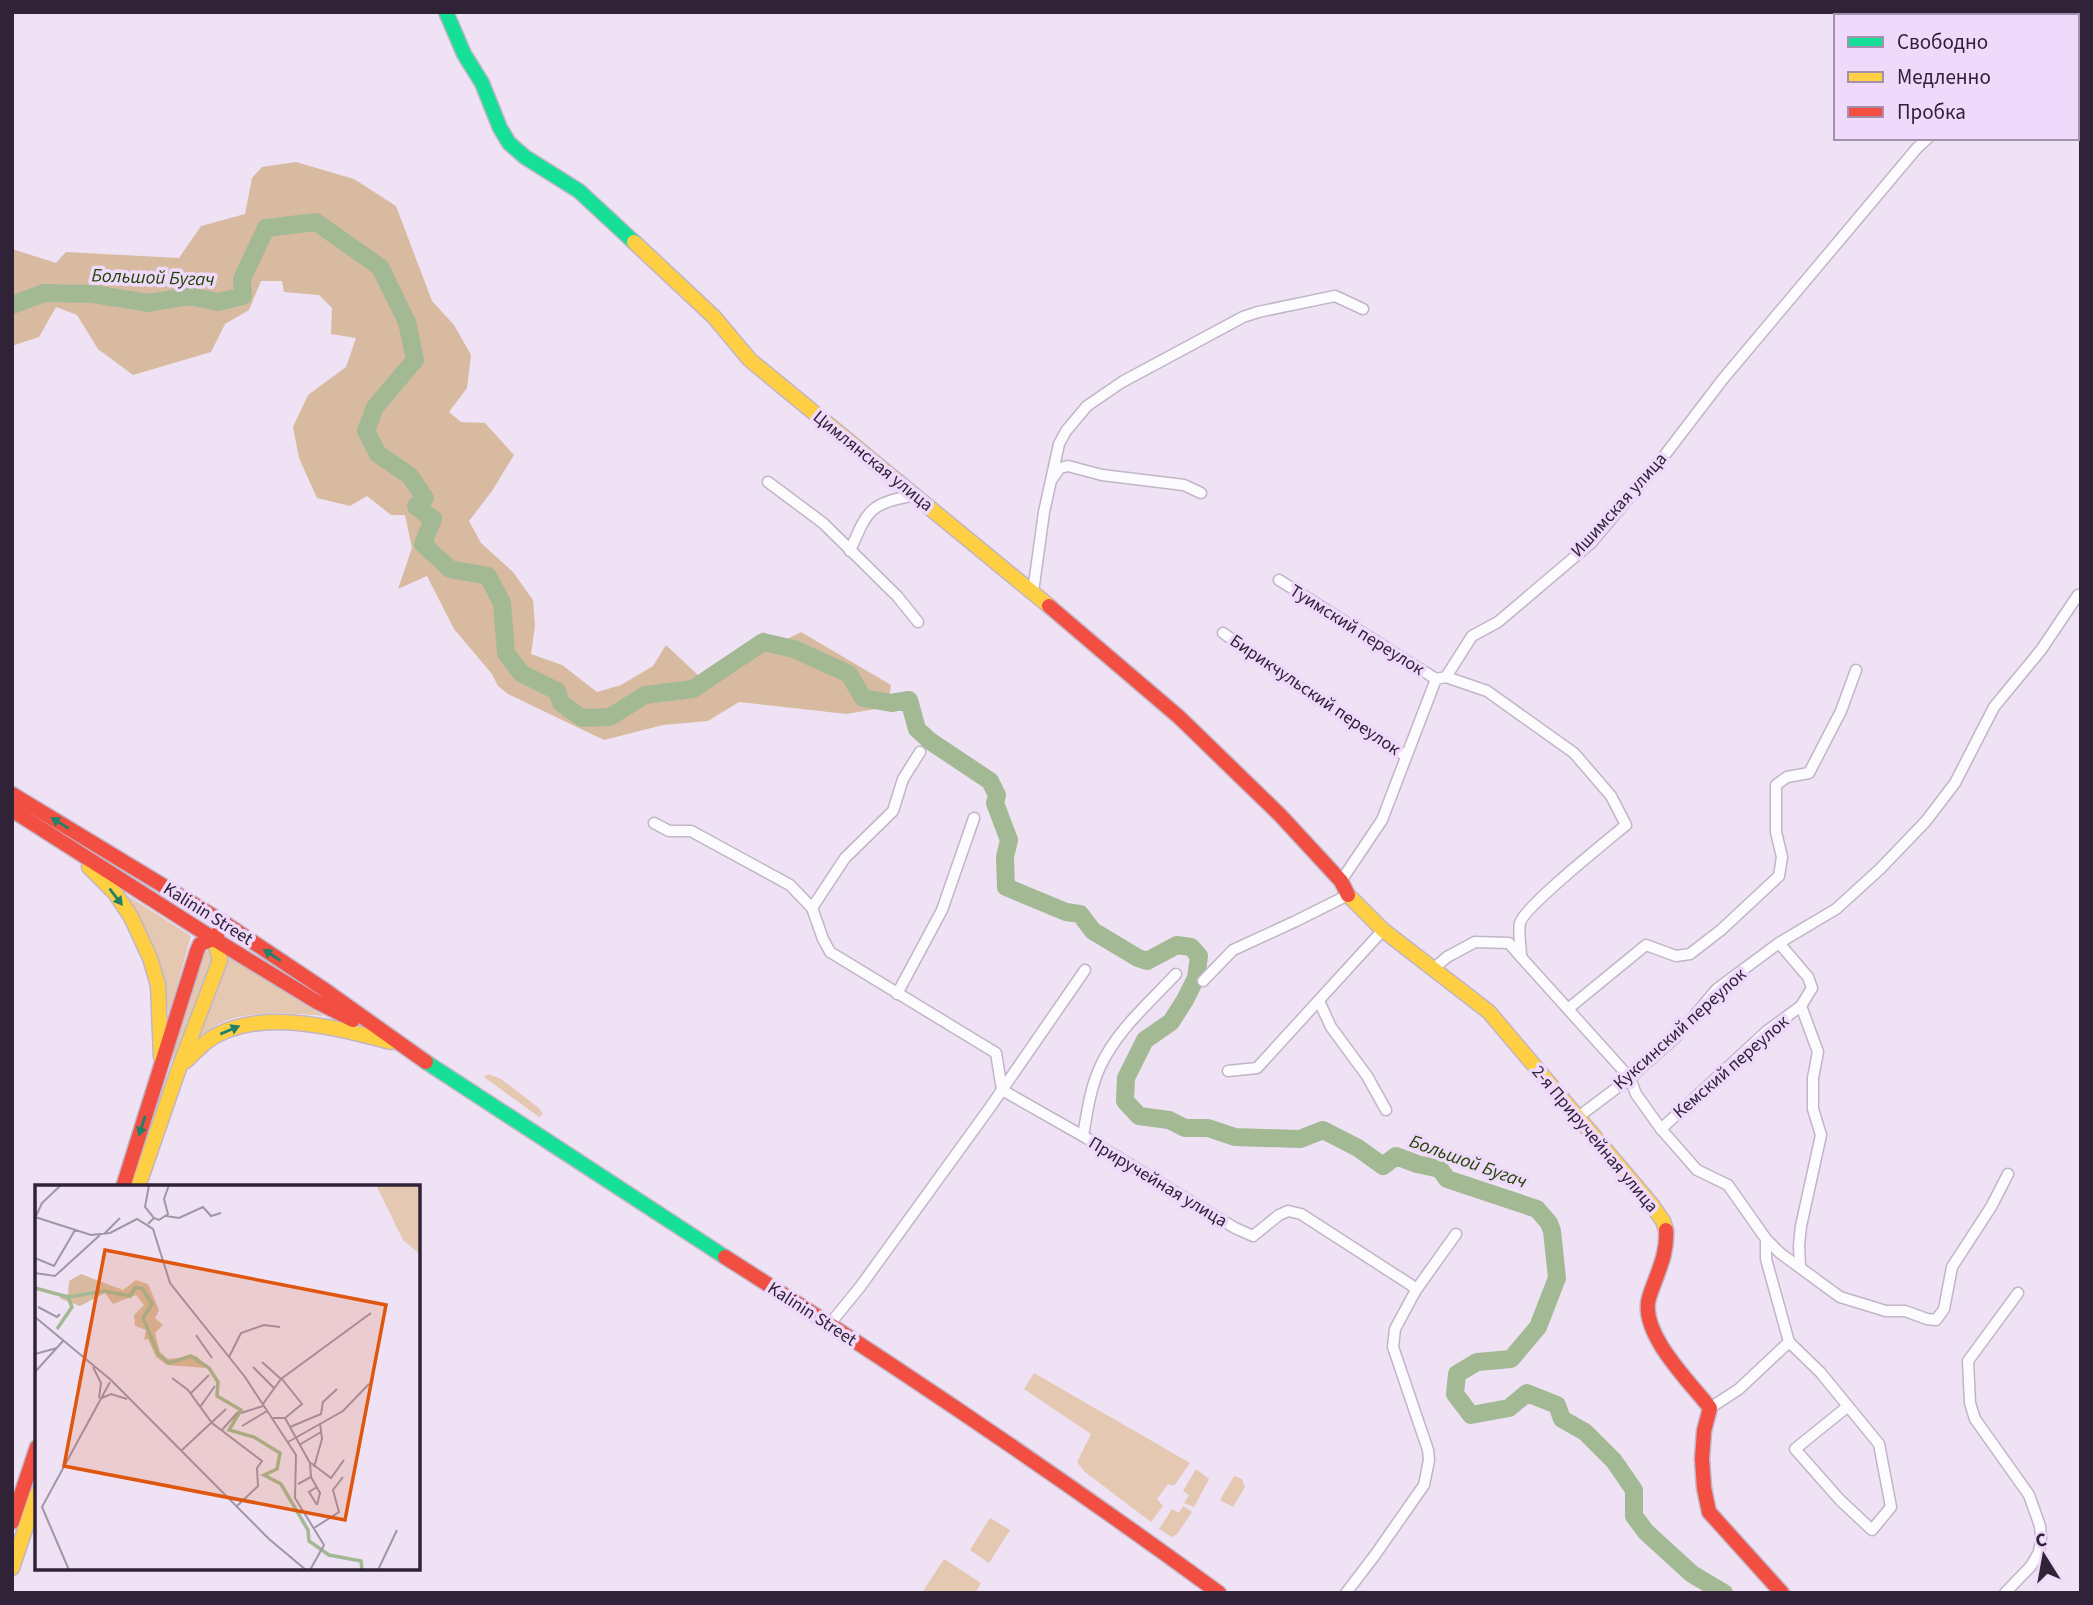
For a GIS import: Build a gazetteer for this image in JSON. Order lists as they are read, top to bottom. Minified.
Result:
{"streets":{"main road":["Цимлянская улица","Kalinin Street","2-я Приручейная улица"],"street":["Ишимская улица","Туимский переулок","Бирикчульский переулок","Куксинский переулок","Кемский переулок","Приручейная улица"]},"crossings":[["Цимлянская улица","Ишимская улица"],["Цимлянская улица","2-я Приручейная улица"],["Ишимская улица","Туимский переулок"],["Ишимская улица","Бирикчульский переулок"],["Ишимская улица","2-я Приручейная улица"],["Куксинский переулок","2-я Приручейная улица"]],"water":["Большой Бугач"],"legend":["Свободно","Медленно","Пробка"],"north":"top"}
